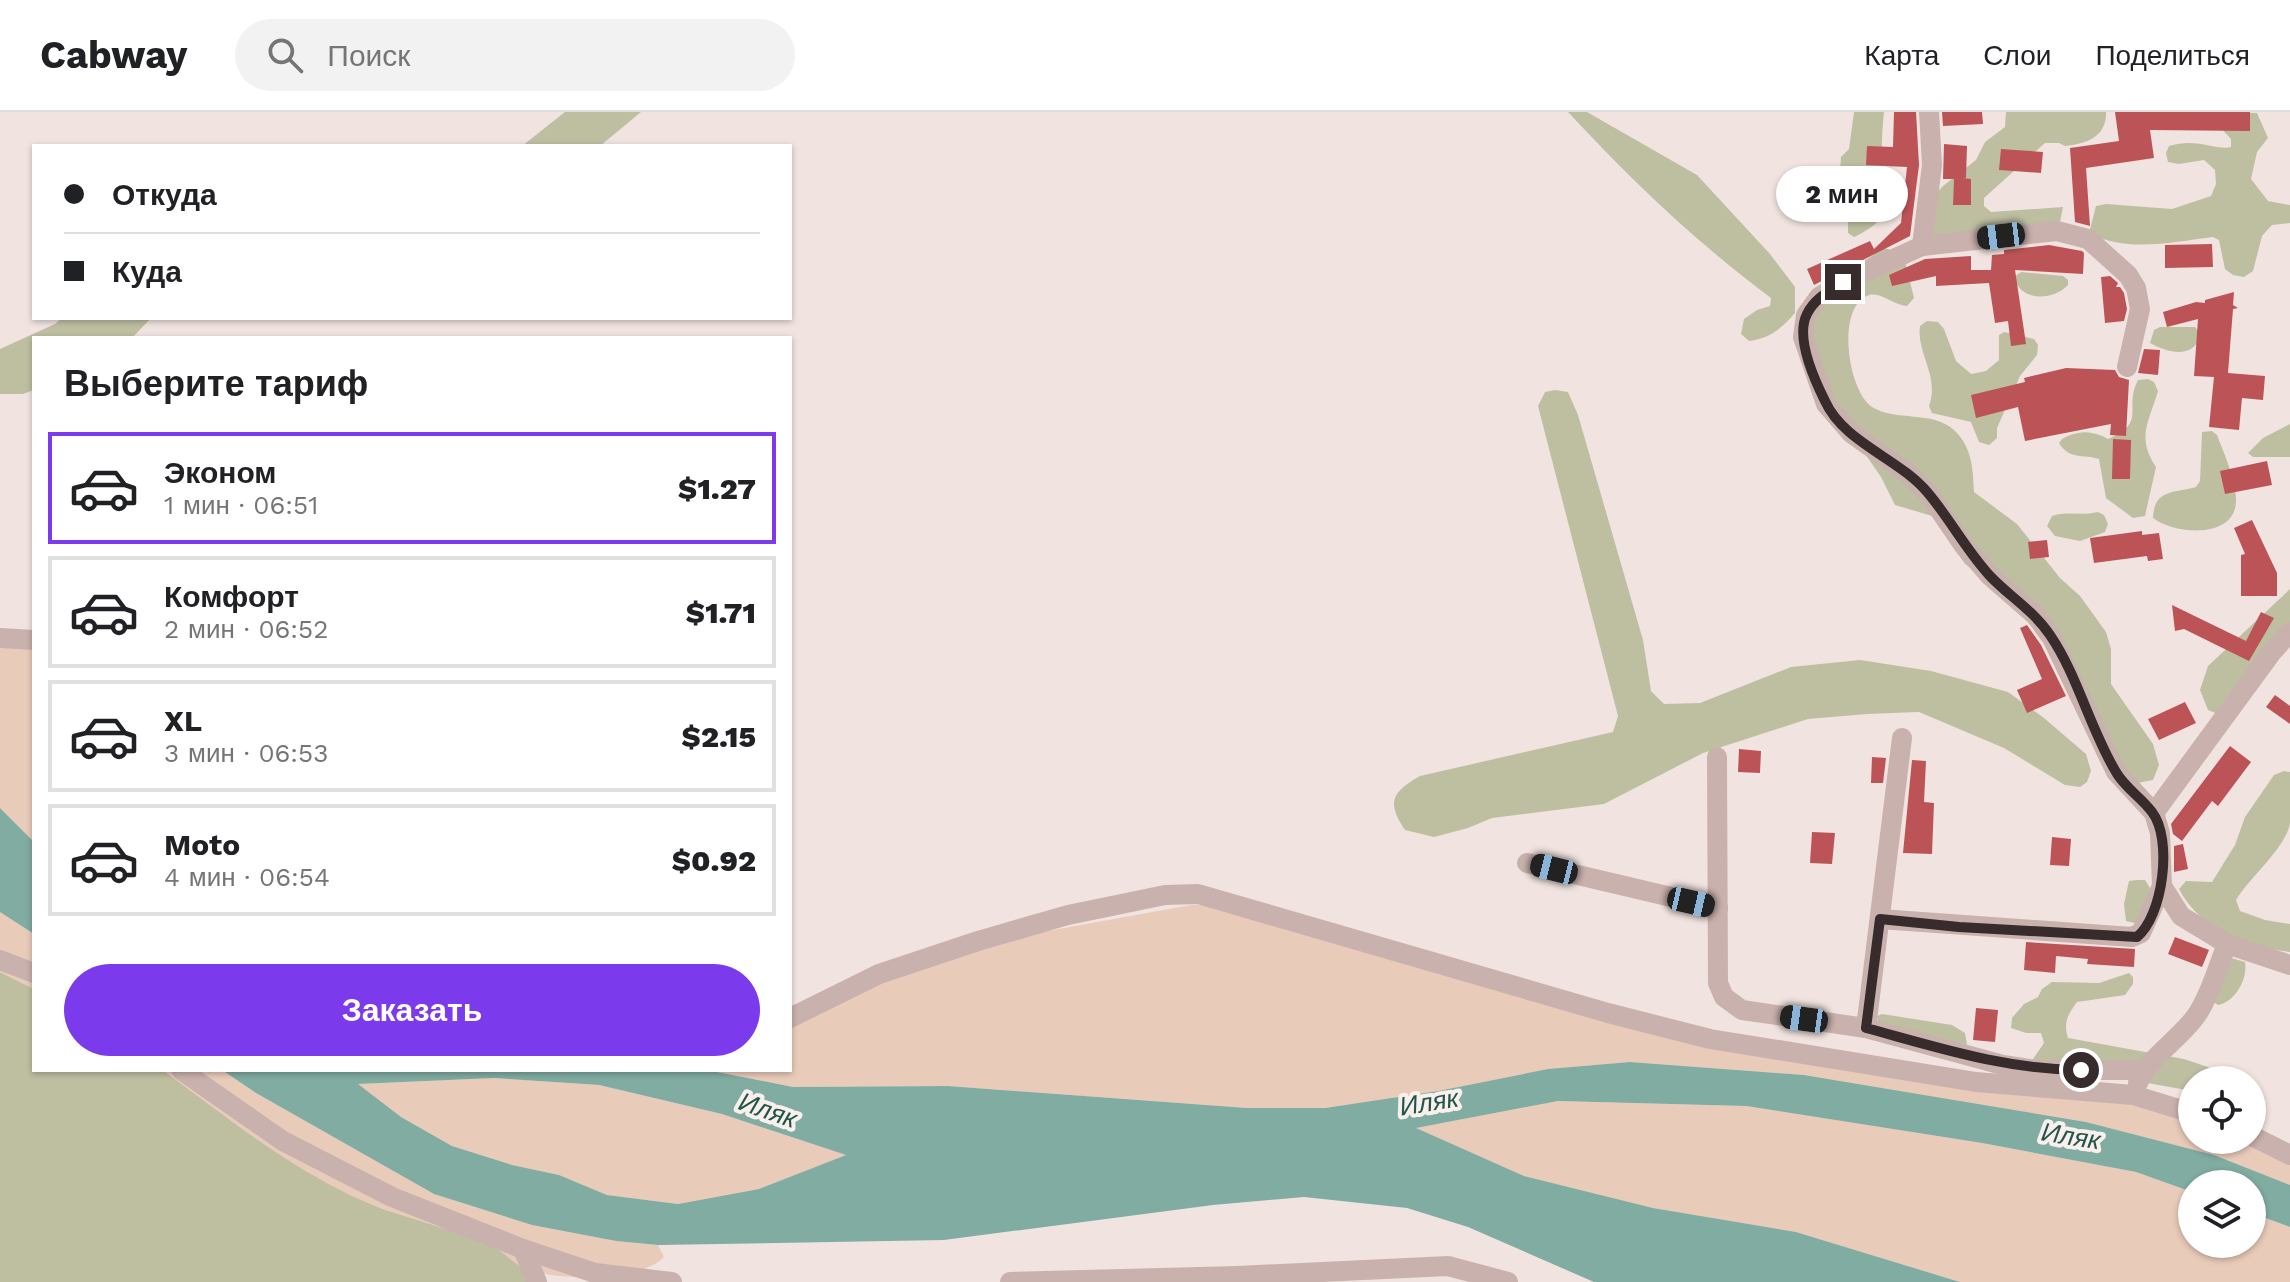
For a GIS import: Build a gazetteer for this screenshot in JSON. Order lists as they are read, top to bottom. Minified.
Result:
{"water":["Иляк"],"page":{"header":"Cabway","search":"Поиск","nav":["Карта","Слои","Поделиться"],"banner":["Откуда","Куда"],"bubble":"2 мин","heading":"Выберите тариф","list":[{"name":"Эконом","note":"1 мин · 06:51","value":"$1.27"},{"name":"Комфорт","note":"2 мин · 06:52","value":"$1.71"},{"name":"XL","note":"3 мин · 06:53","value":"$2.15"},{"name":"Moto","note":"4 мин · 06:54","value":"$0.92"}],"buttons":"Заказать"}}
